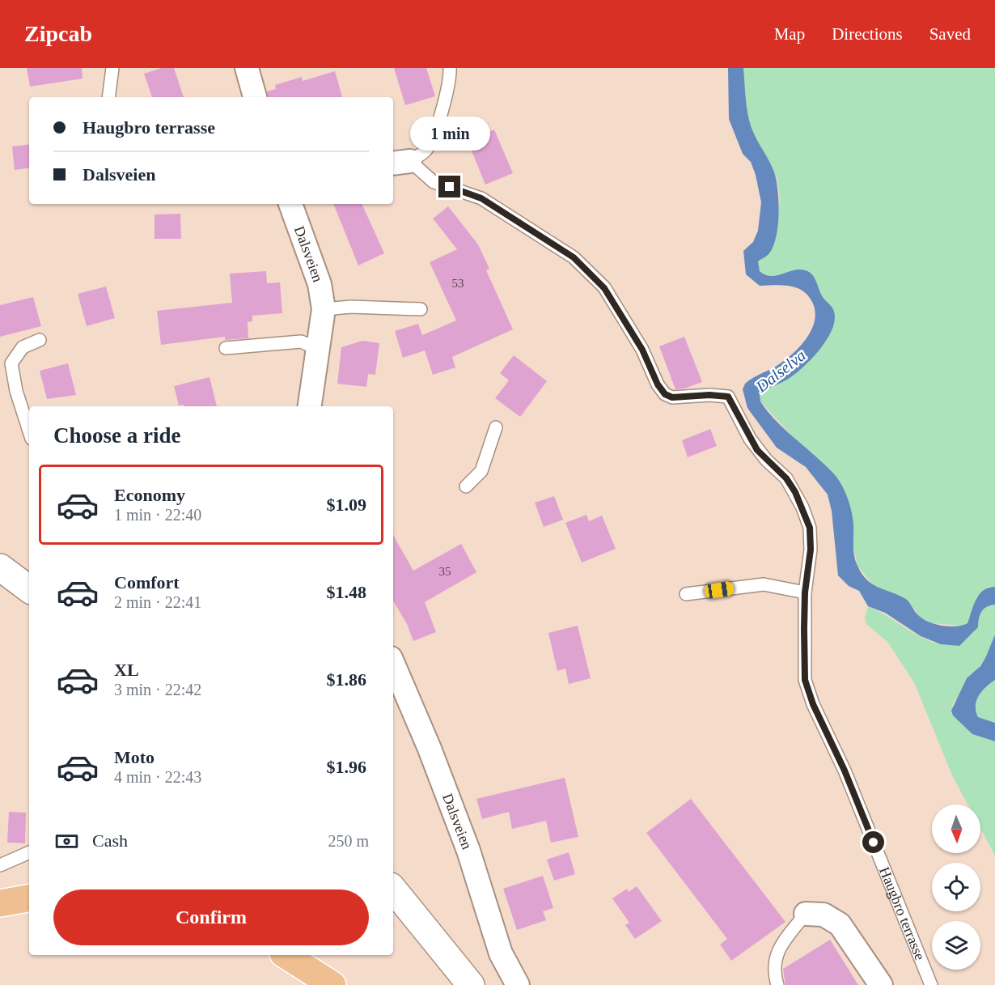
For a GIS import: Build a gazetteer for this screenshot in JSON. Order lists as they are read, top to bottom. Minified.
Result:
{"streets":{"street":["Dalsveien"],"lane":["Haugbro terrasse"]},"water":["Dalselva"],"house_numbers":["53","35"],"north":"bottom","page":{"header":"Zipcab","nav":["Map","Directions","Saved"],"banner":["Haugbro terrasse","Dalsveien"],"bubble":"1 min","heading":"Choose a ride","list":[{"name":"Economy","note":"1 min · 22:40","value":"$1.09"},{"name":"Comfort","note":"2 min · 22:41","value":"$1.48"},{"name":"XL","note":"3 min · 22:42","value":"$1.86"},{"name":"Moto","note":"4 min · 22:43","value":"$1.96"}],"pay":["Cash","250 m"],"buttons":"Confirm"}}
